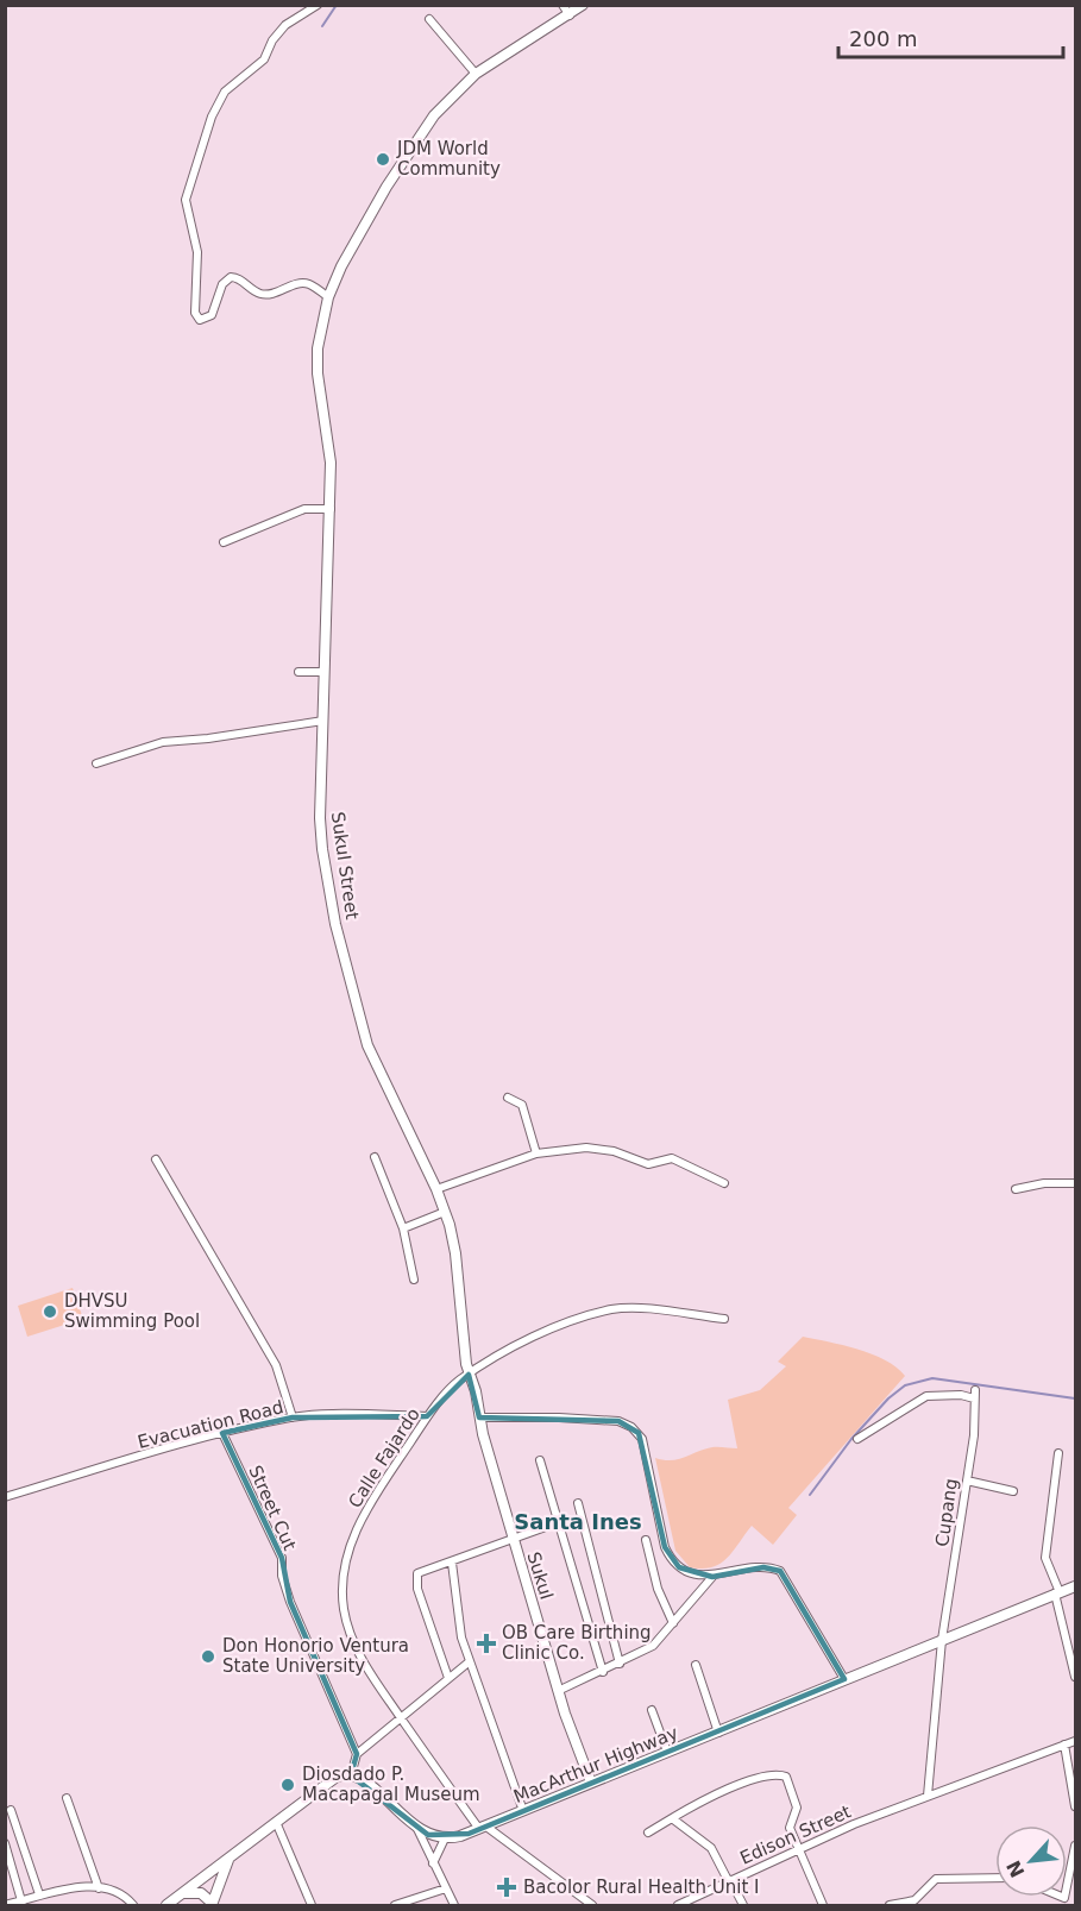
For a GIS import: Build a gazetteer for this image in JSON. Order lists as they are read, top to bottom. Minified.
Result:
{"streets":{"street":["Sukul Street","Evacuation Road","Calle Fajardo","Street Cut","Cupang","Sukul","MacArthur Highway","Edison Street"]},"crossings":[["Sukul Street","Calle Fajardo"],["Sukul Street","Sukul"],["Evacuation Road","Calle Fajardo"],["Evacuation Road","Street Cut"],["Calle Fajardo","Sukul"],["Calle Fajardo","MacArthur Highway"],["Cupang","MacArthur Highway"],["Cupang","Edison Street"],["Sukul","MacArthur Highway"]],"districts":["Santa Ines"],"places":{"other":["JDM World Community","DHVSU Swimming Pool","Don Honorio Ventura State University","Diosdado P. Macapagal Museum"],"health":["OB Care Birthing Clinic Co.","Bacolor Rural Health Unit I"]},"scale_bar":"200 m","north":"bottom left"}
